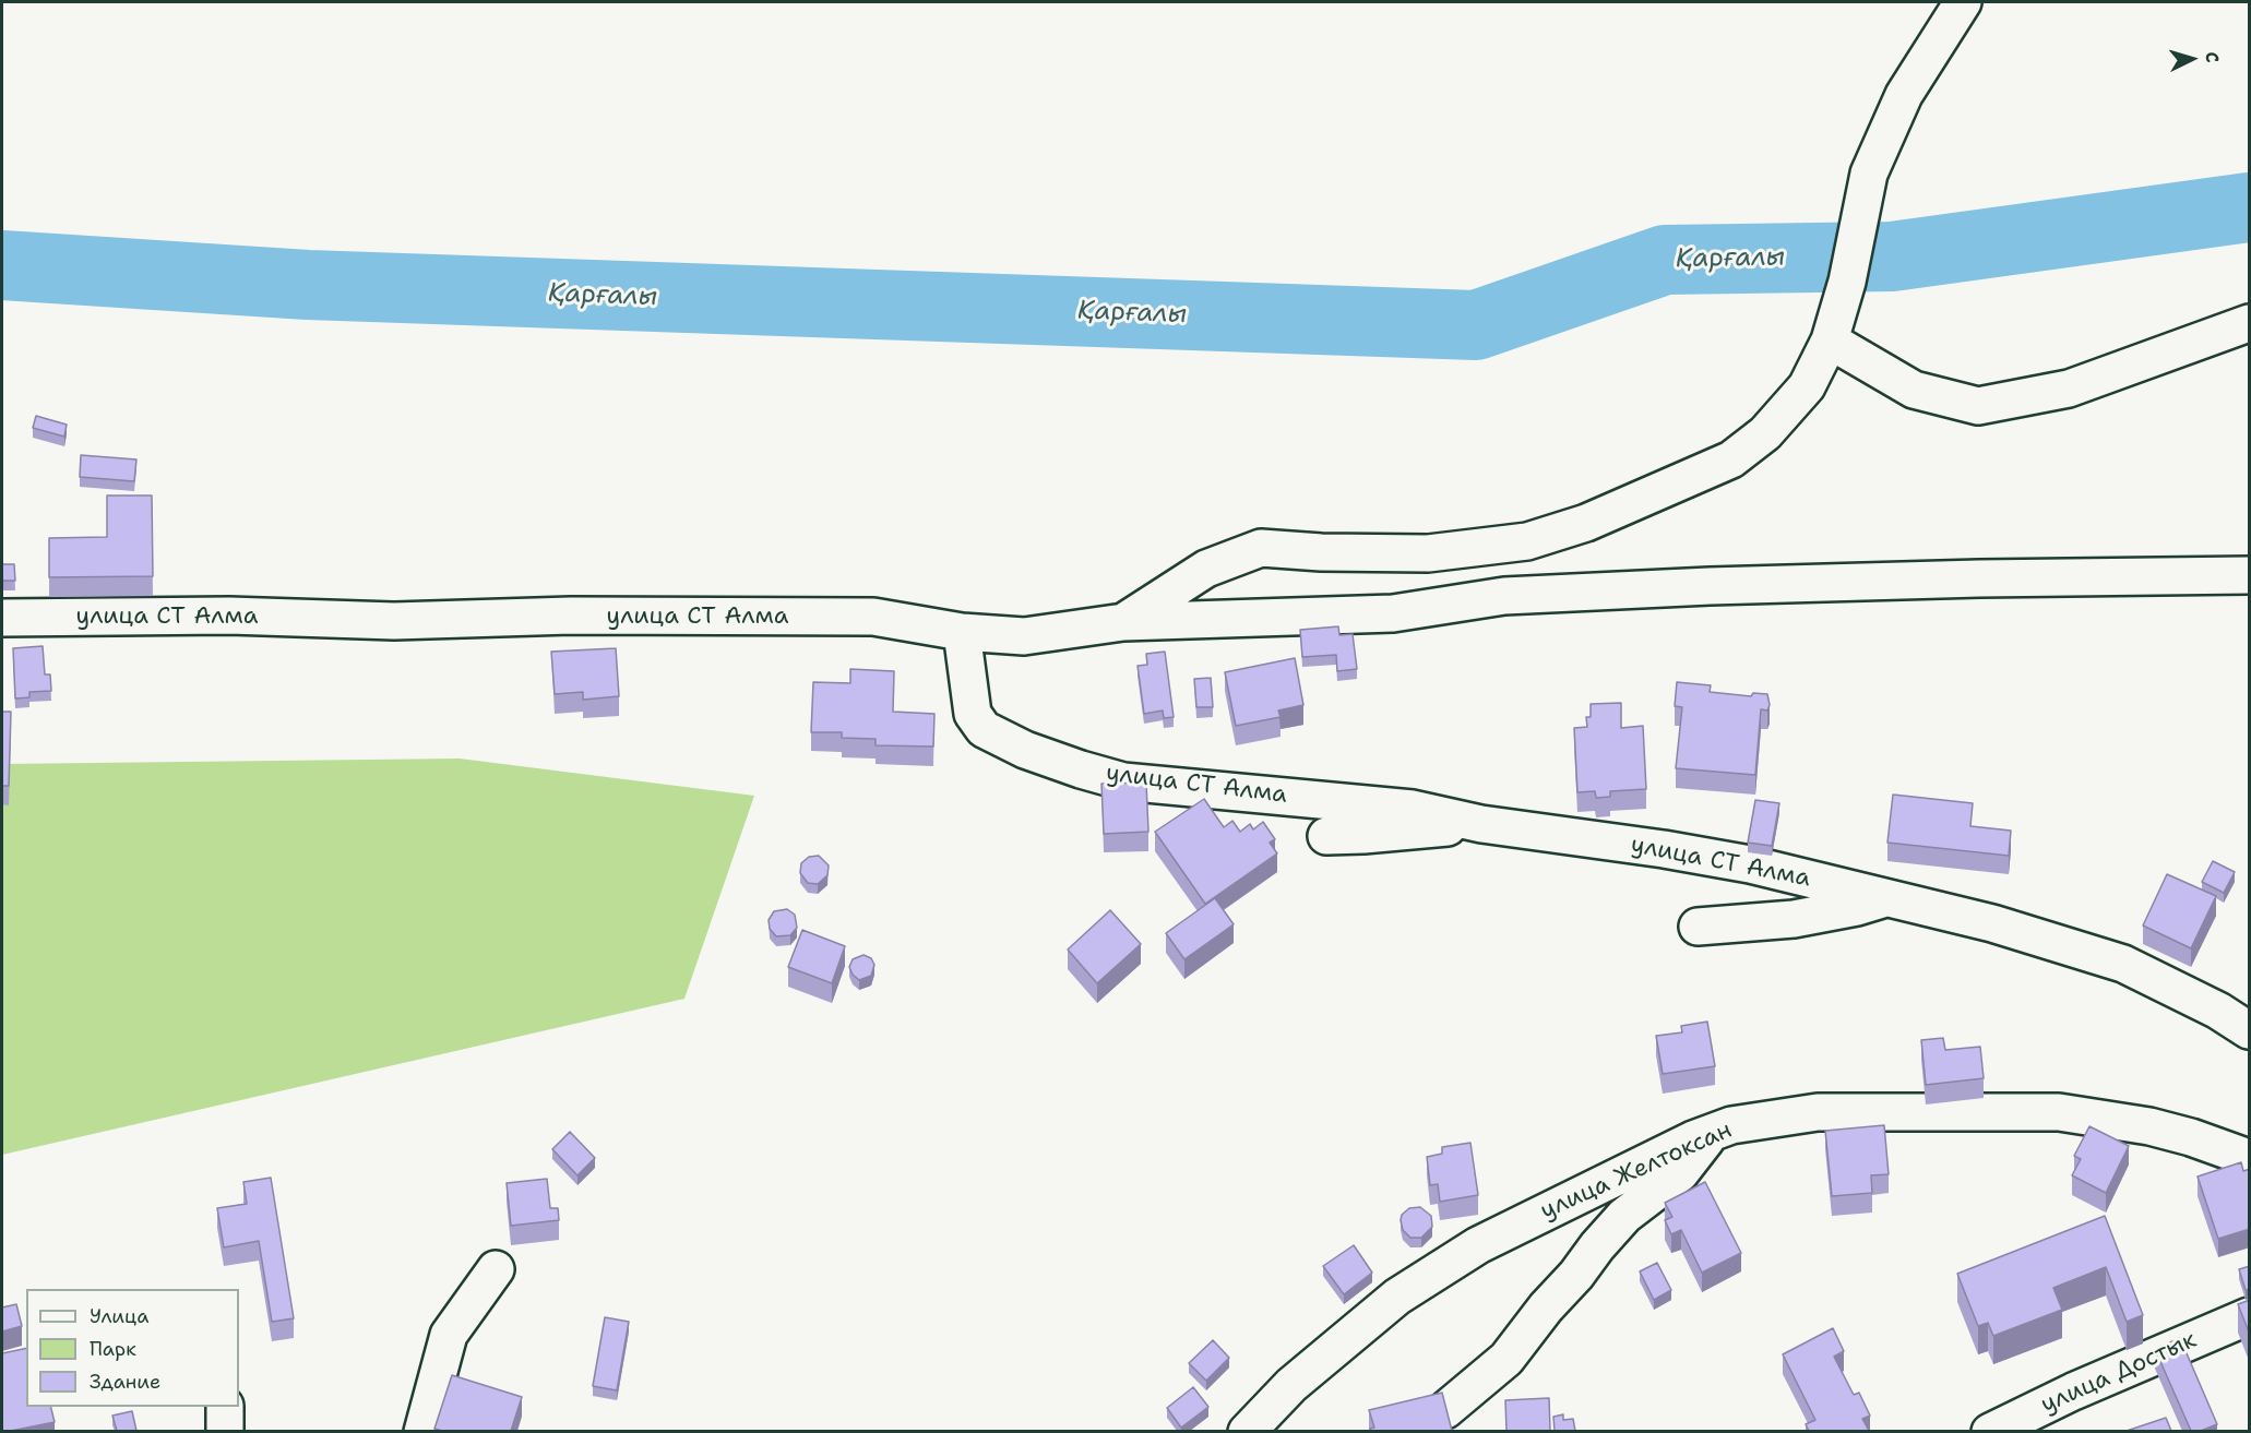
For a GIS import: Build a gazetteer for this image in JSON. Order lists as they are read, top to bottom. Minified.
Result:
{"streets":{"street":["улица СТ Алма","улица Желтоксан","улица Достык"]},"water":["Қарғалы"],"legend":["Улица","Парк","Здание"],"north":"right"}
